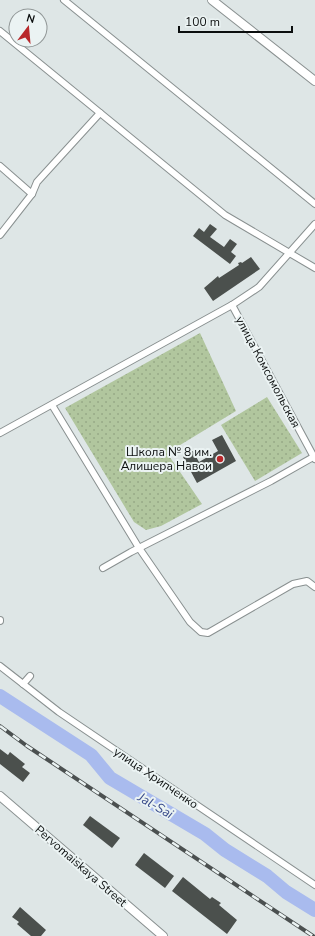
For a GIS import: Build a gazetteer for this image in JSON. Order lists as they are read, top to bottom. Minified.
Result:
{"streets":{"main road":["Pervomaiskaya Street"],"street":["улица Комсомольская","улица Хрипченко"]},"water":["Jal-Sai"],"places":["Школа № 8 им. Алишера Навои"],"scale_bar":"100 m","north":"top"}
